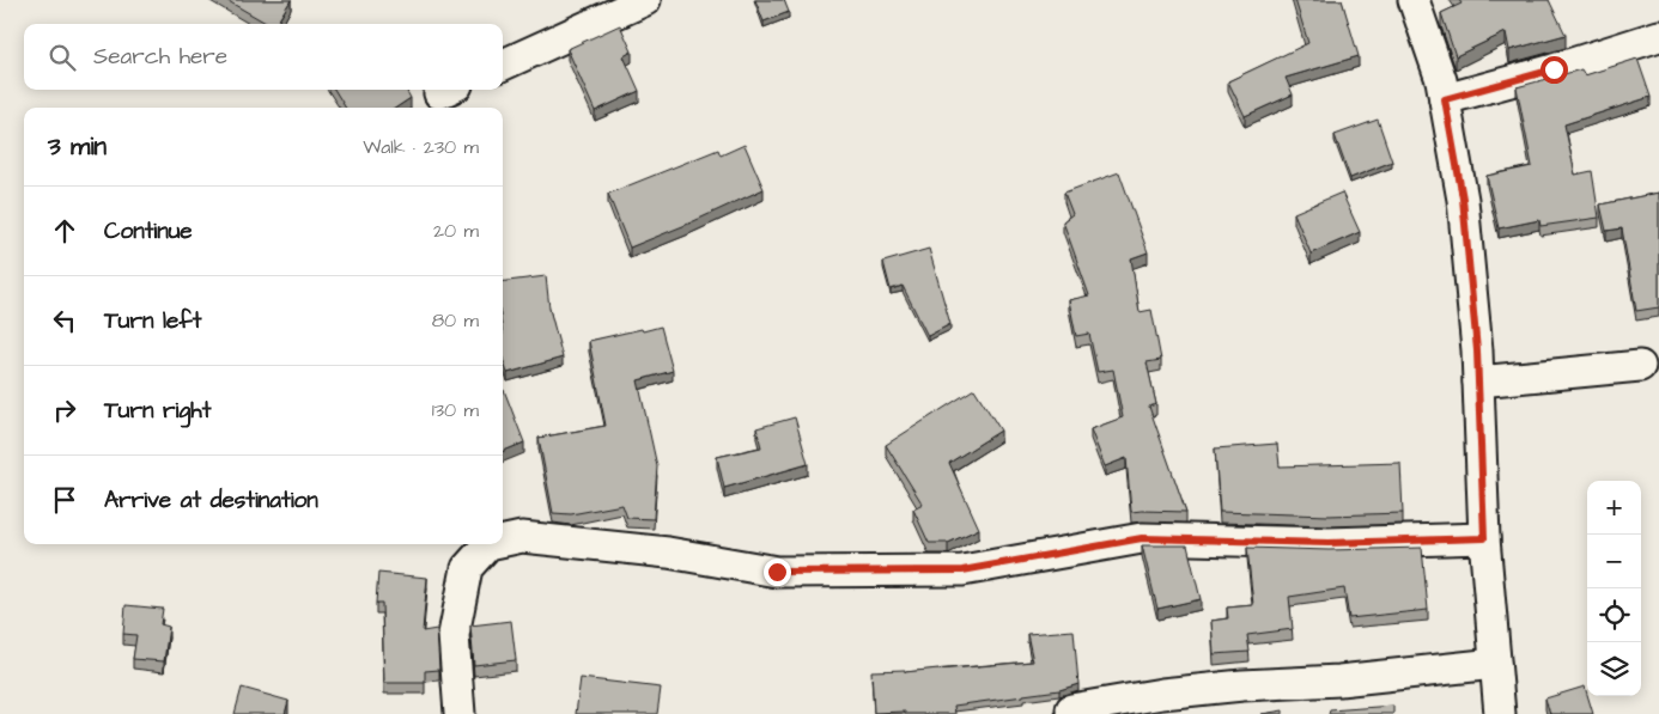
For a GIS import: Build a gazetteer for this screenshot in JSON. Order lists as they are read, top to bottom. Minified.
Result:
{"page":{"search":"Search here","heading":["3 min","Walk · 230 m"],"list":[["Continue","20 m"],["Turn left","80 m"],["Turn right","130 m"],"Arrive at destination"],"map_buttons":["+","−"]}}
